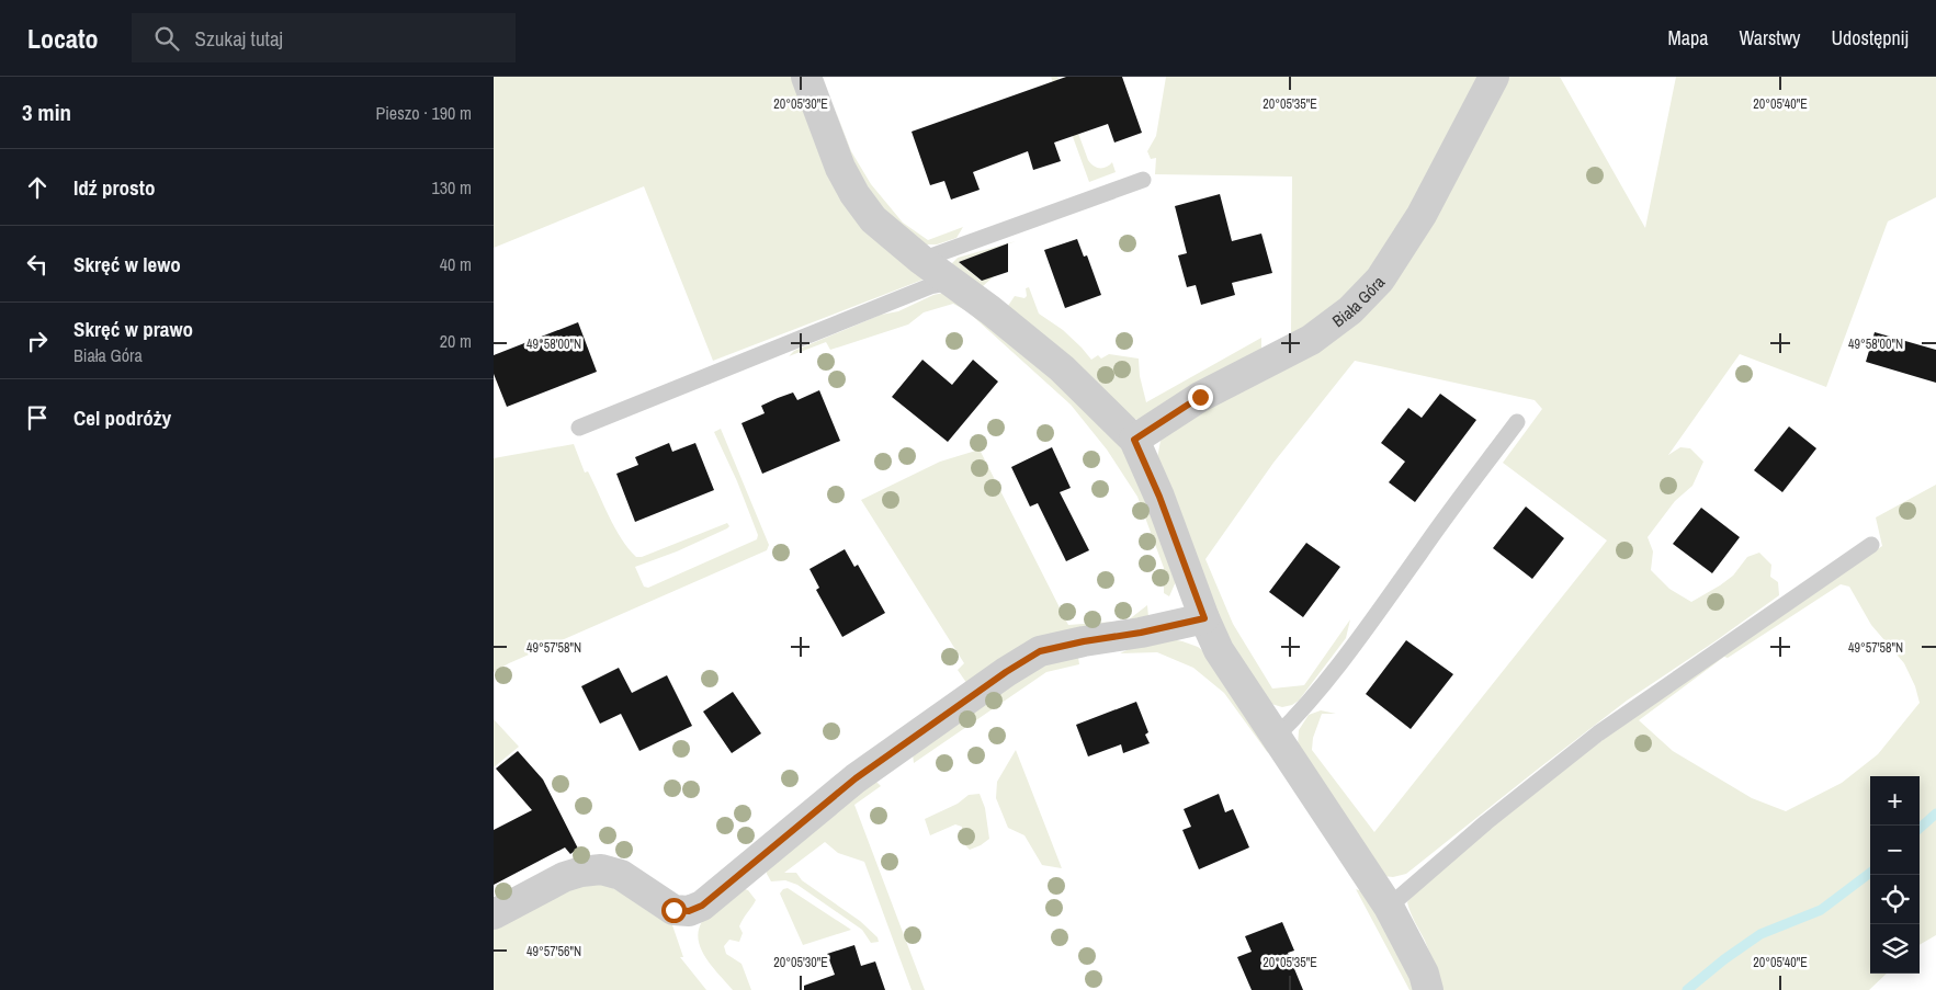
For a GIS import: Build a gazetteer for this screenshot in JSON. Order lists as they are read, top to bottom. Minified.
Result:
{"streets":{"street":["Biała Góra"]},"page":{"header":"Locato","search":"Szukaj tutaj","nav":["Mapa","Warstwy","Udostępnij"],"heading":["3 min","Pieszo · 190 m"],"list":[["Idź prosto","130 m"],["Skręć w lewo","40 m"],["Skręć w prawo","Biała Góra","20 m"],"Cel podróży"],"map_buttons":["+","−"]},"coordinates":["20°05'30\"E","20°05'35\"E","20°05'40\"E","49°58'00\"N","49°57'58\"N","49°57'56\"N"]}
